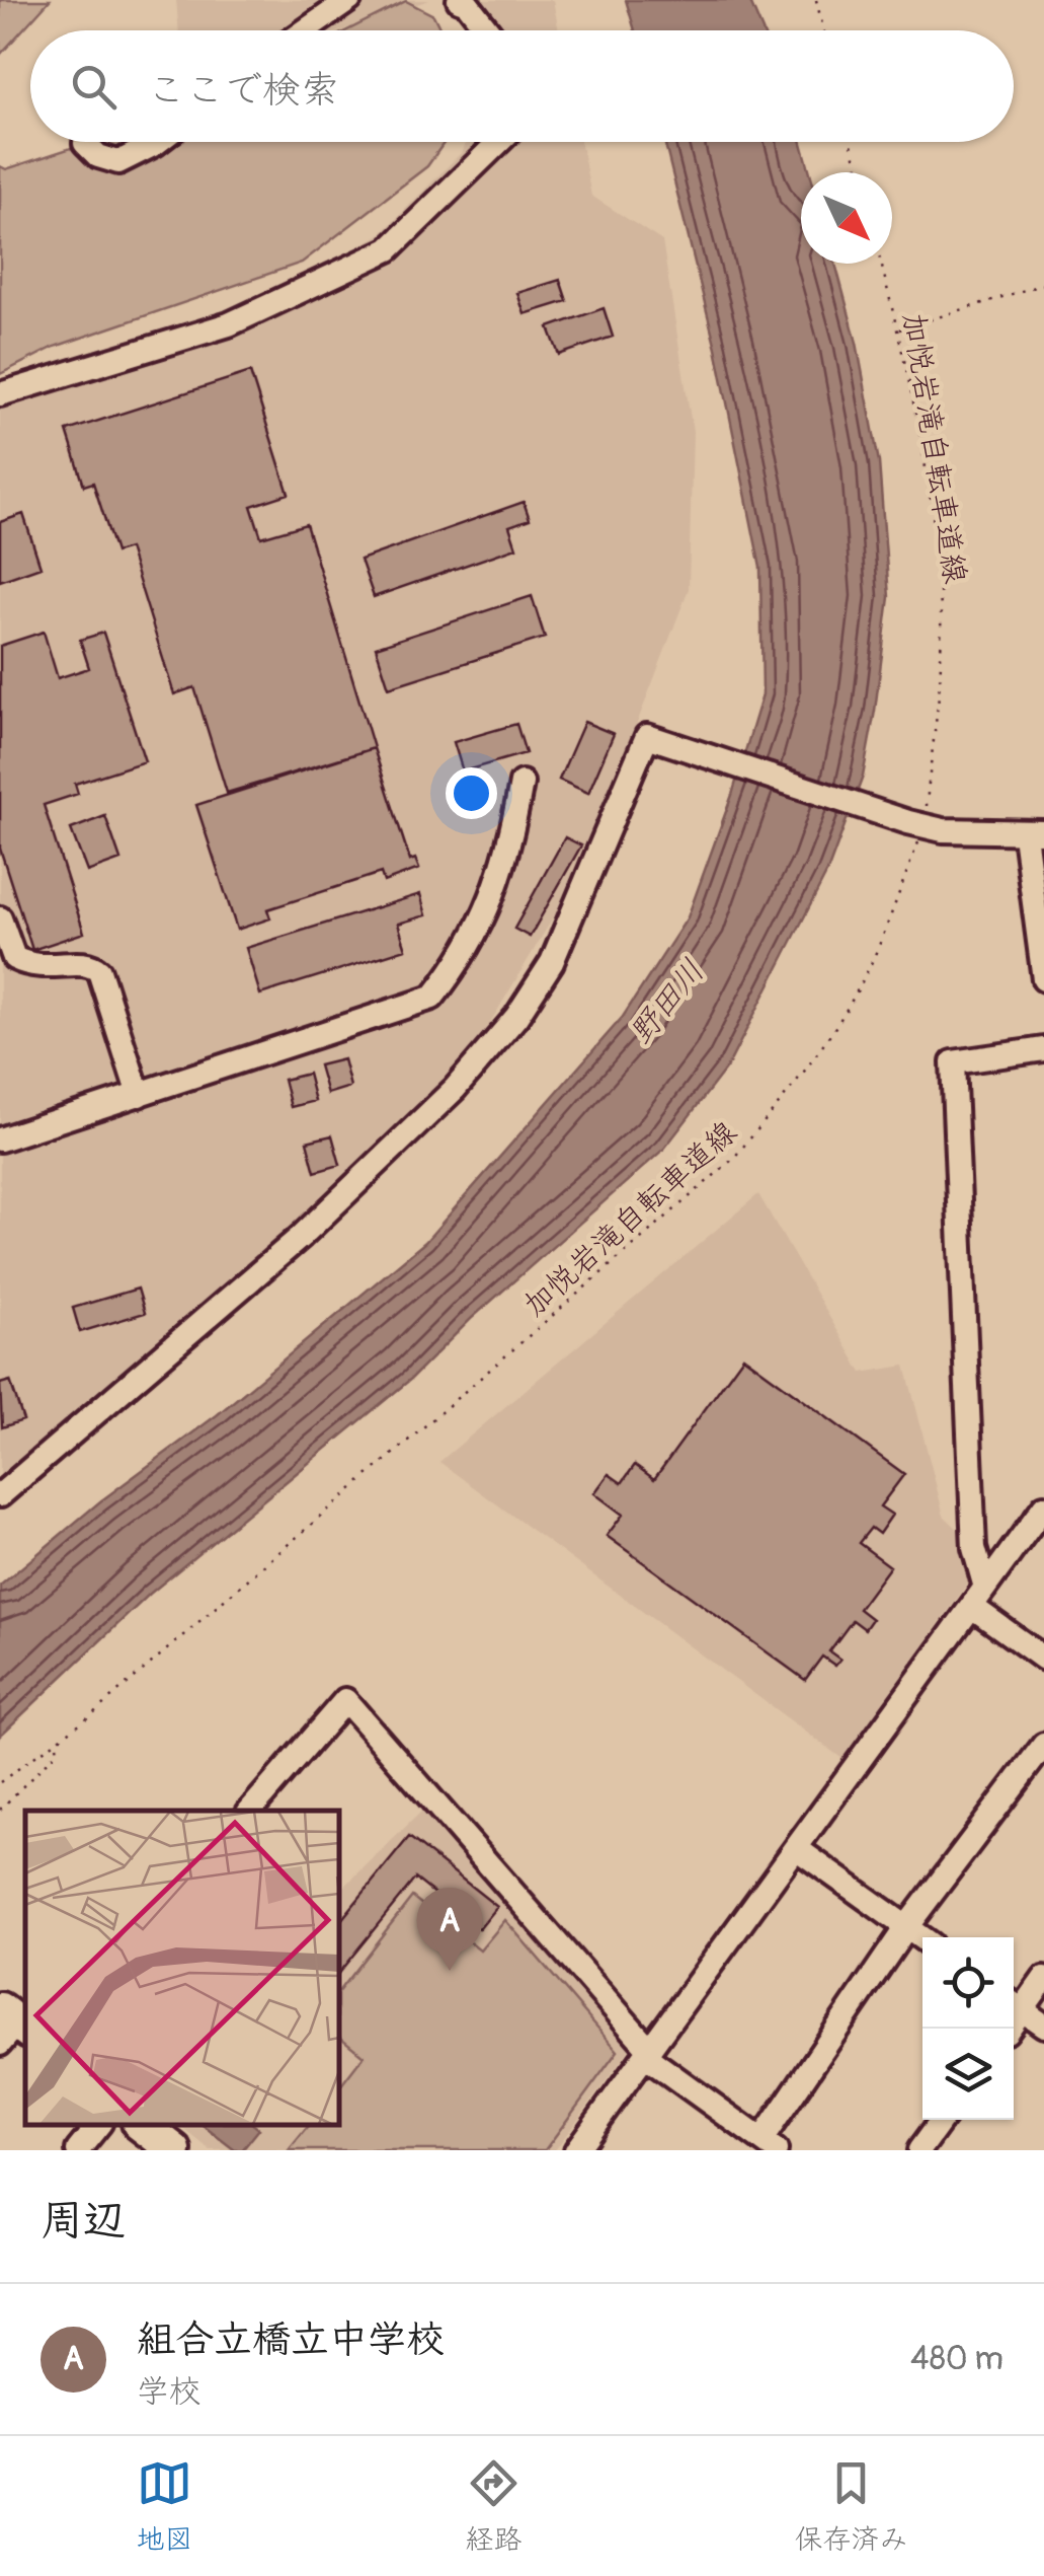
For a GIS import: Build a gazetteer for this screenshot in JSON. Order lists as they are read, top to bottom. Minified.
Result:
{"streets":{"path":["加悦岩滝自転車道線"]},"water":["野田川"],"north":"bottom right","page":{"search":"ここで検索","pins":"A","heading":"周辺","list":[{"mark":"A","name":"組合立橋立中学校","note":"学校","value":"480 m"}],"nav":["地図","経路","保存済み"]}}
